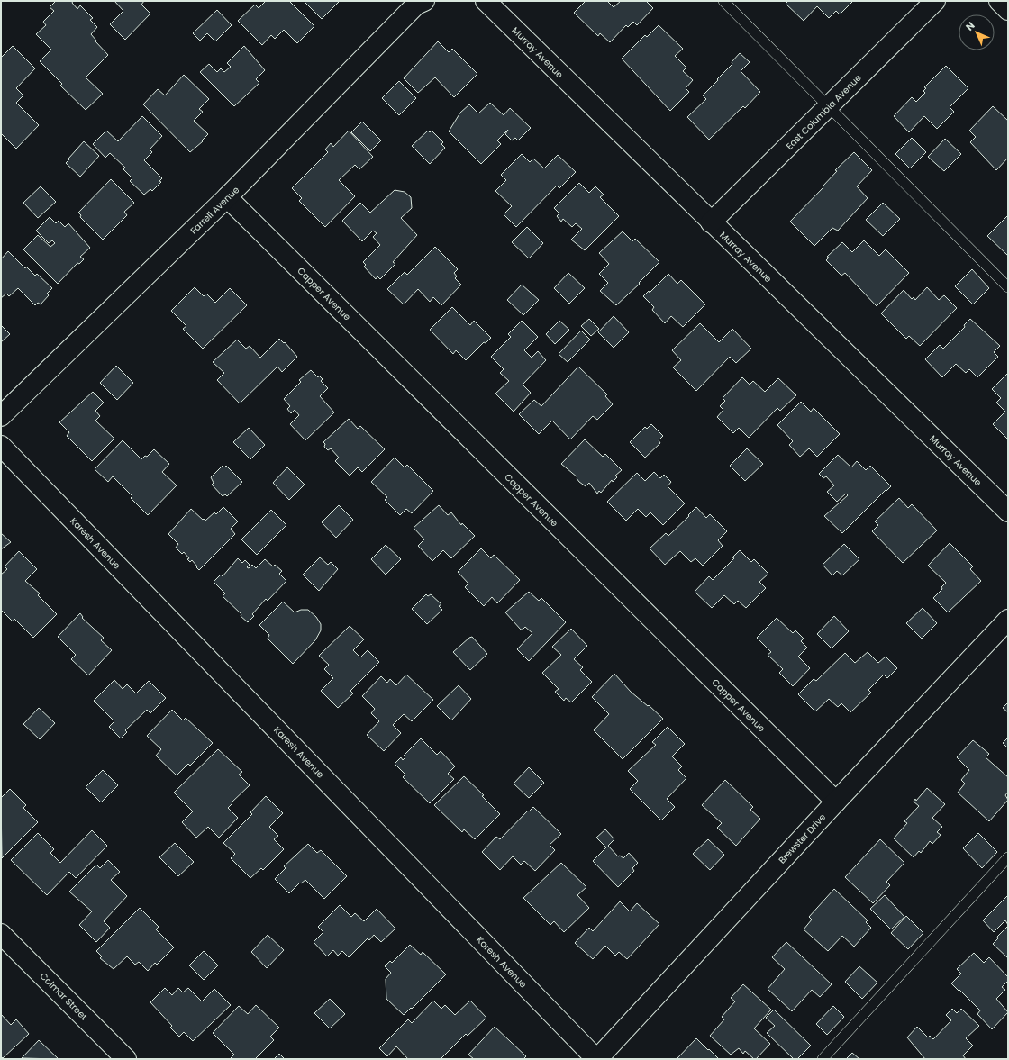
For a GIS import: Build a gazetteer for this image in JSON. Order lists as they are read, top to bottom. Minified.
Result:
{"streets":{"street":["Murray Avenue","East Columbia Avenue","Farrell Avenue","Capper Avenue","Karesh Avenue","Brewster Drive","Colmar Street"]},"crossings":[["Murray Avenue","East Columbia Avenue"],["Farrell Avenue","Capper Avenue"],["Capper Avenue","Brewster Drive"],["Karesh Avenue","Brewster Drive"]],"north":"top left"}
